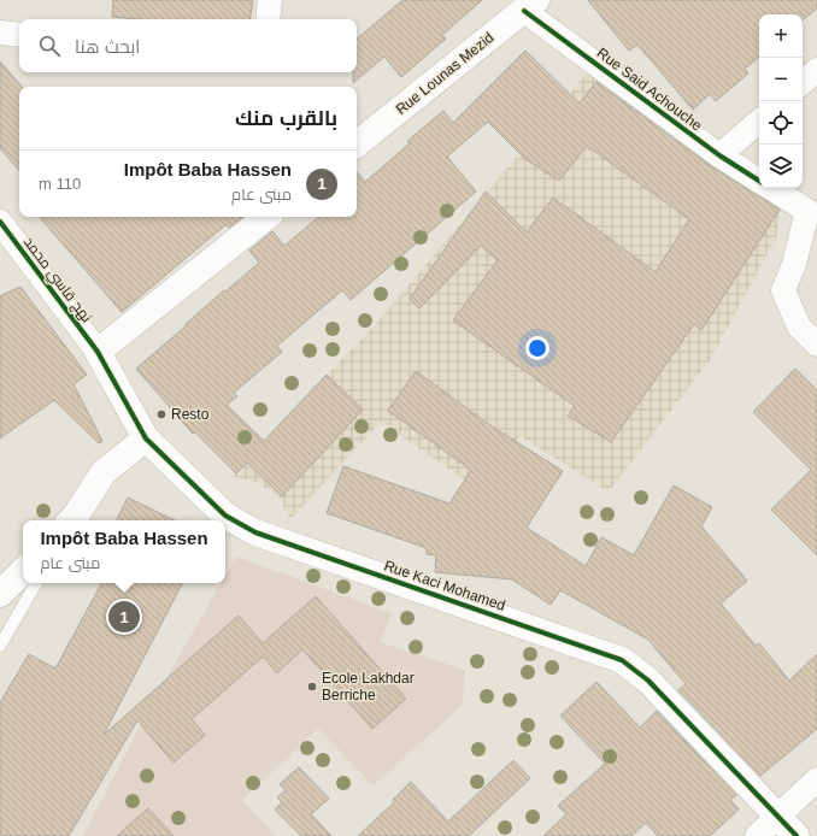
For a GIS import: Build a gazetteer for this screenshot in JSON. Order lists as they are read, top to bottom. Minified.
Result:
{"streets":{"street":["Rue Lounas Mezid","Rue Said Achouche","نهج قاسي محمد","Rue Kaci Mohamed"]},"crossings":[["Rue Lounas Mezid","Rue Said Achouche"],["نهج قاسي محمد","Rue Kaci Mohamed"]],"places":["Resto","Ecole Lakhdar Berriche"],"page":{"map_buttons":["+","−"],"search":"ابحث هنا","heading":"بالقرب منك","list":[{"mark":"1","name":"Impôt Baba Hassen","note":"مبنى عام","value":"110 m"}],"popup":["Impôt Baba Hassen","مبنى عام"],"pins":"1"}}
